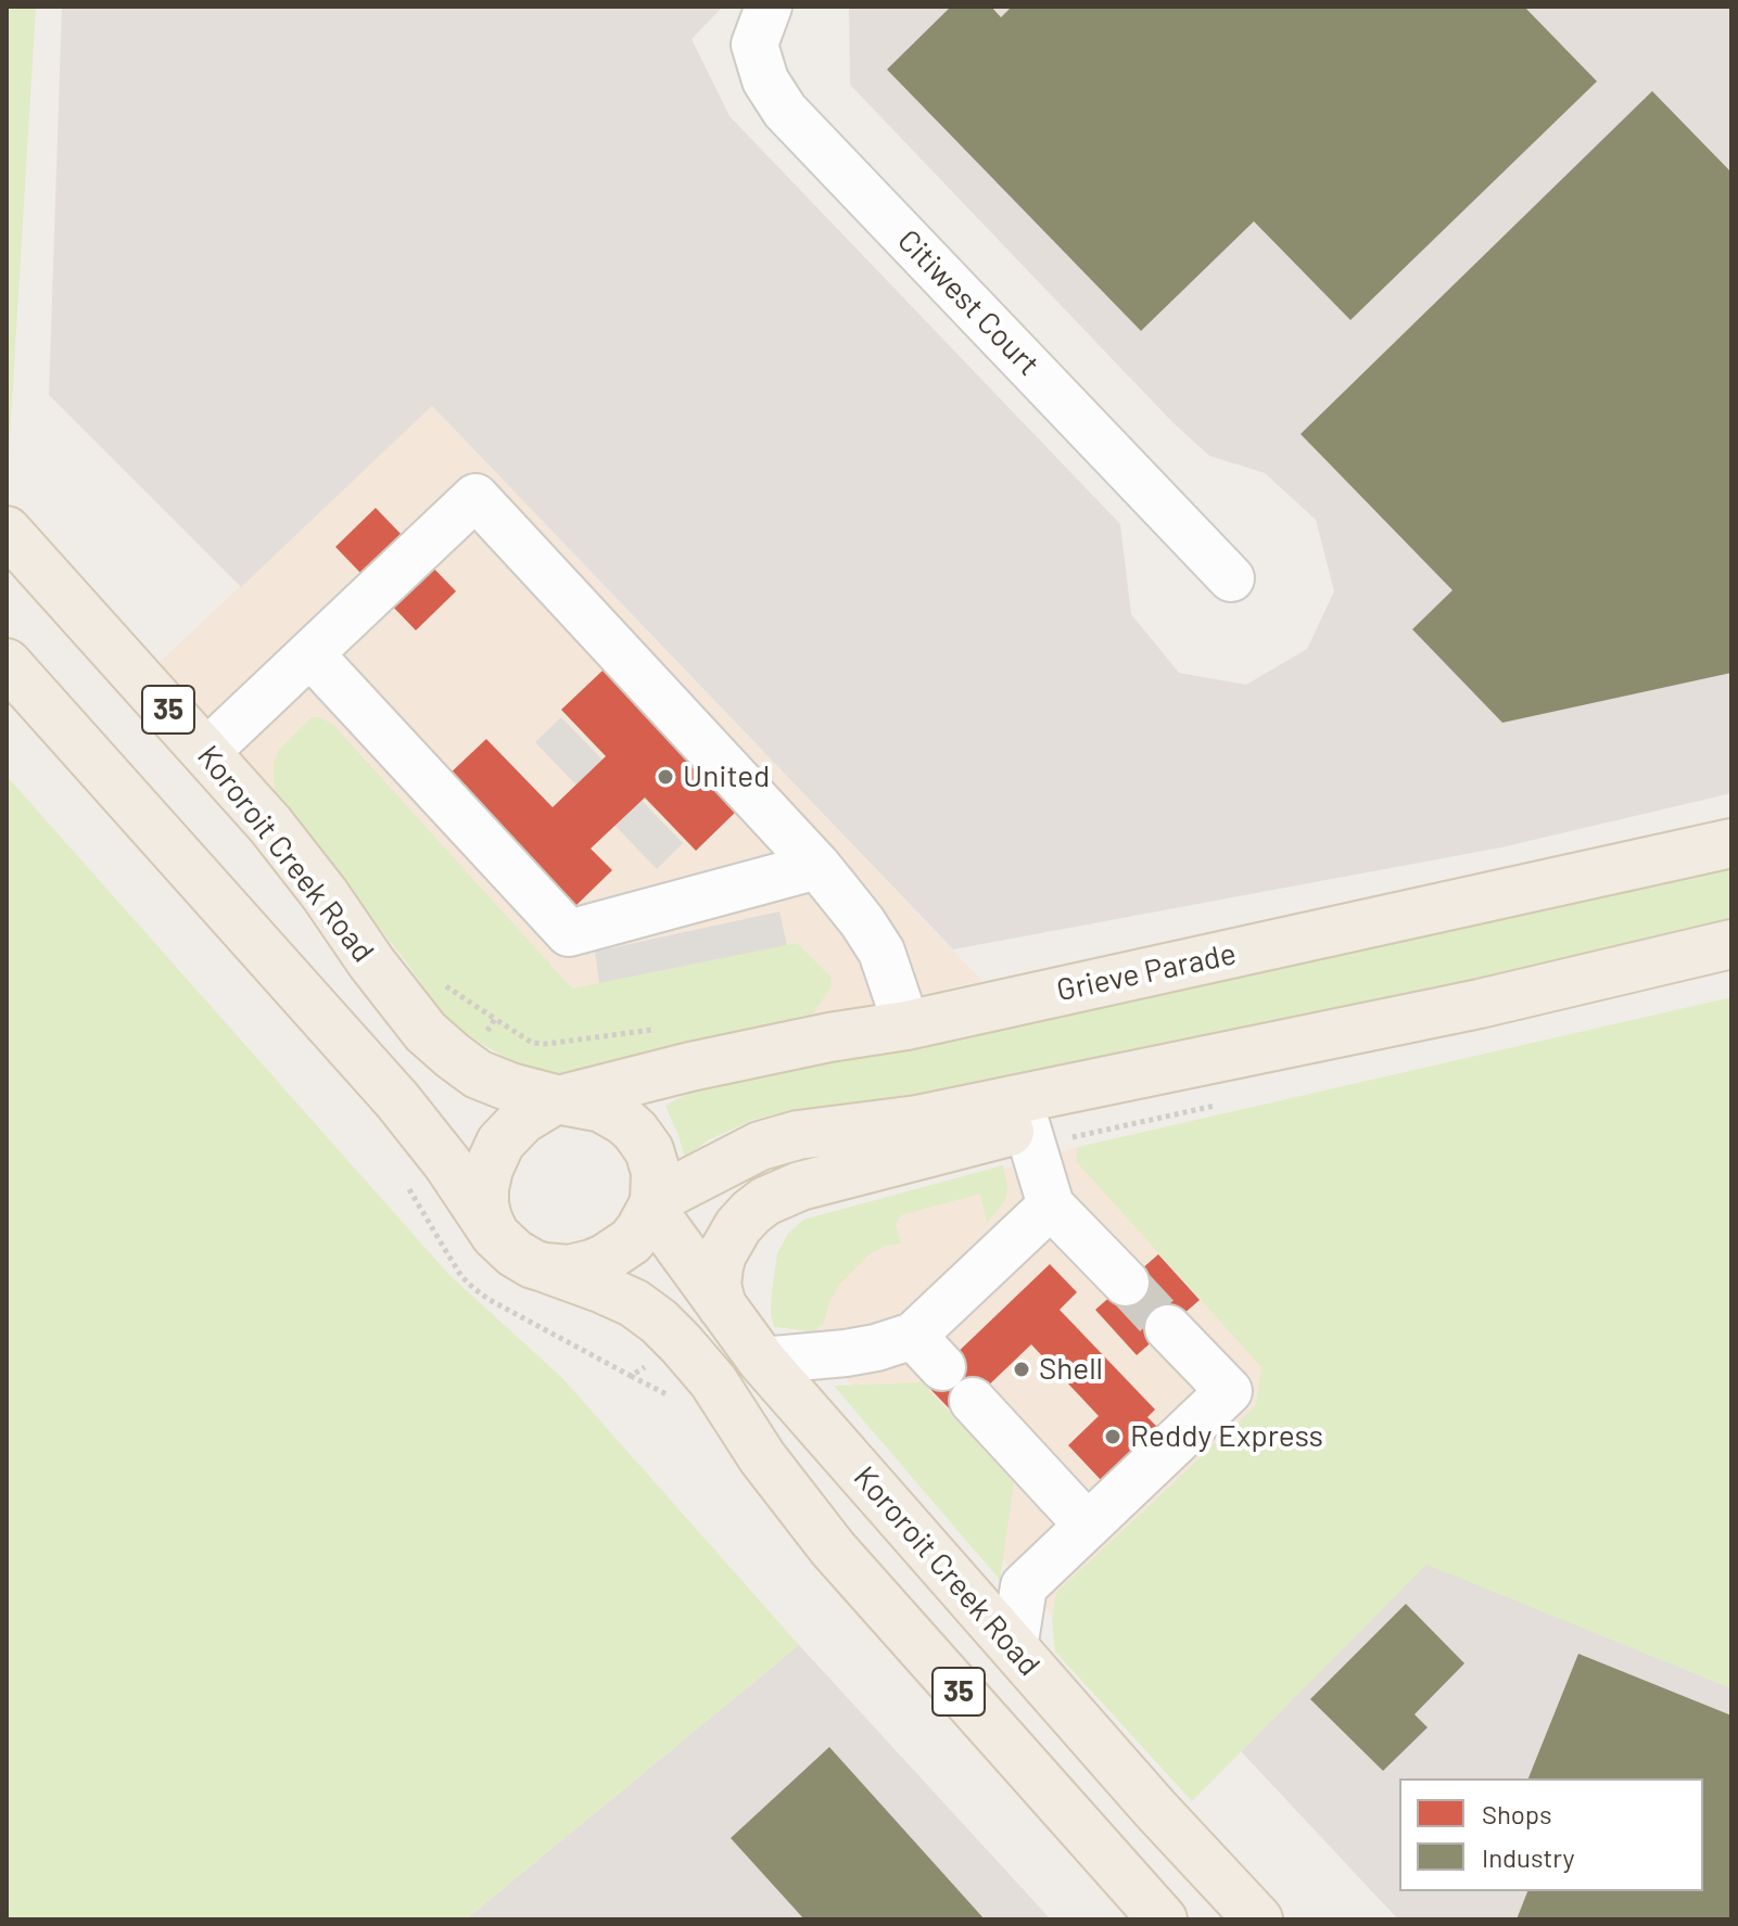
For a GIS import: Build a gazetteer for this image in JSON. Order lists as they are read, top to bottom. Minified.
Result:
{"streets":{"main road":["35","Kororoit Creek Road","Grieve Parade"],"lane":["Citiwest Court"]},"crossings":[["35","Kororoit Creek Road"],["35","Grieve Parade"],["Kororoit Creek Road","Grieve Parade"]],"places":["United","Shell","Reddy Express"],"legend":["Shops","Industry"]}
